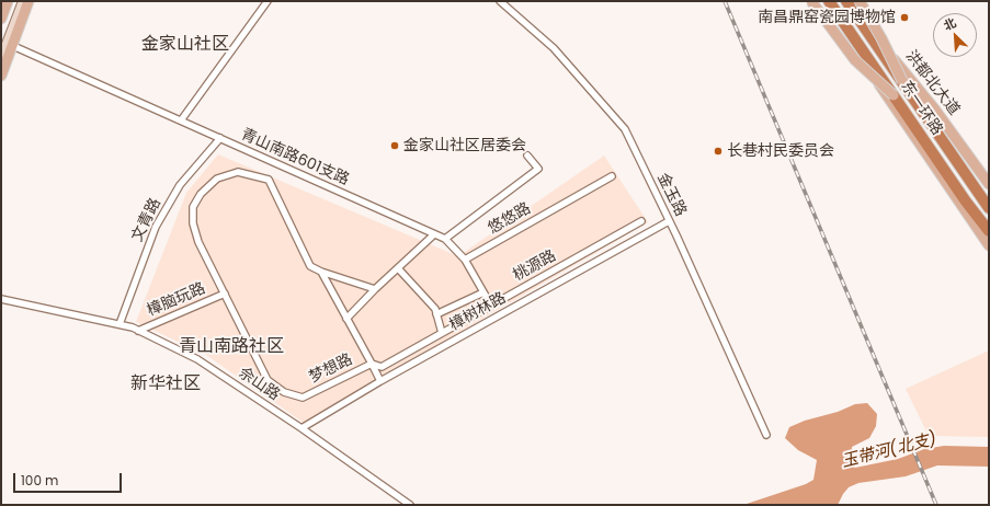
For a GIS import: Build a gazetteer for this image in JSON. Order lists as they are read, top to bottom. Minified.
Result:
{"streets":{"highway":["东一环路"],"main road":["洪都北大道"],"street":["青山南路601支路","金玉路","悠悠路","文青路","桃源路","樟脑玩路","樟树林路","梦想路","佘山路"]},"crossings":[["青山南路601支路","文青路"],["金玉路","樟树林路"],["文青路","佘山路"],["桃源路","梦想路"],["樟脑玩路","梦想路"],["樟脑玩路","佘山路"],["樟树林路","佘山路"]],"districts":["金家山社区","青山南路社区","新华社区"],"water":["玉带河(北支)"],"places":["南昌鼎窑瓷园博物馆","金家山社区居委会","长巷村民委员会"],"scale_bar":"100 m","north":"top left"}
